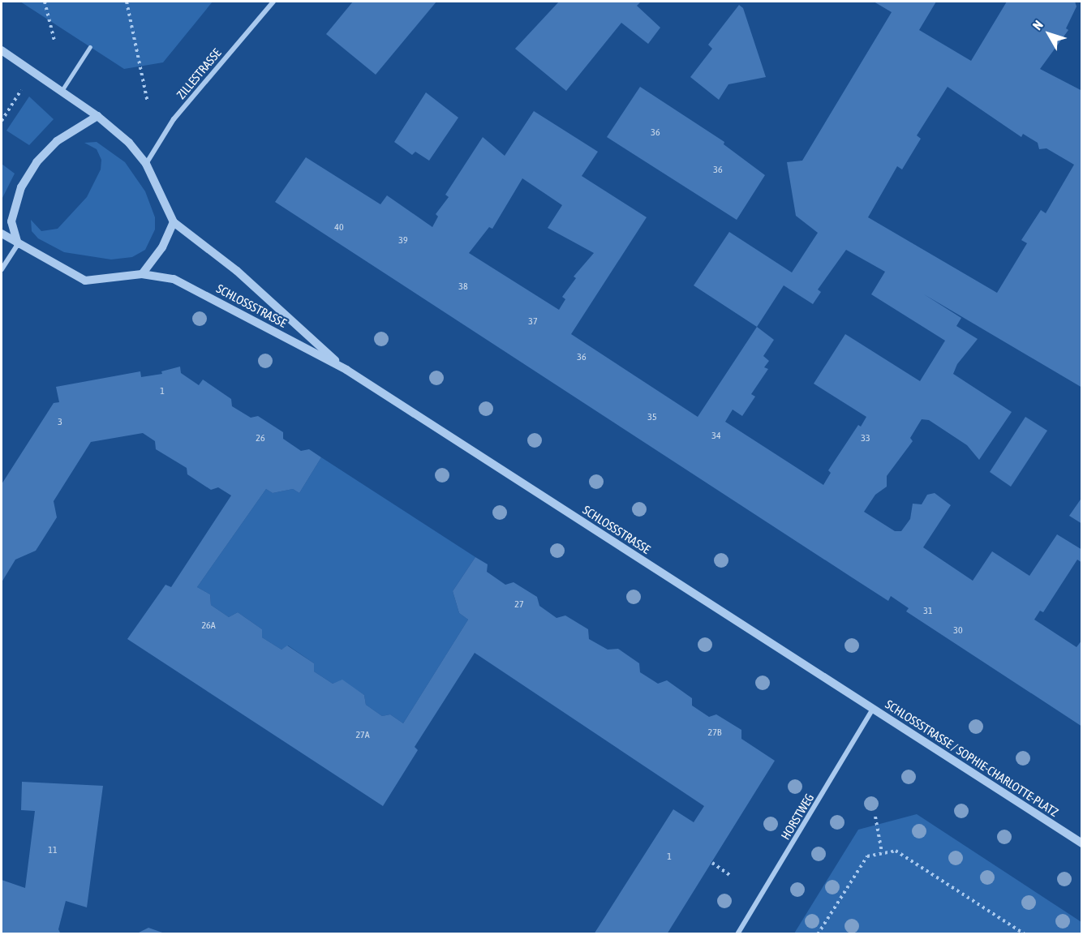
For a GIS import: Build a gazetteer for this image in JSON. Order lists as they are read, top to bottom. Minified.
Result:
{"streets":{"street":["ZILLESTRASSE","SCHLOSSSTRASSE","SCHLOSSSTRASSE / SOPHIE-CHARLOTTE-PLATZ","HORSTWEG"]},"crossings":[["ZILLESTRASSE","SCHLOSSSTRASSE"],["SCHLOSSSTRASSE","SCHLOSSSTRASSE / SOPHIE-CHARLOTTE-PLATZ"],["SCHLOSSSTRASSE","HORSTWEG"],["SCHLOSSSTRASSE / SOPHIE-CHARLOTTE-PLATZ","HORSTWEG"]],"house_numbers":["36","36","40","39","38","37","36","1","35","3","34","26","33","27","31","26A","30","27B","27A","11","1"],"north":"top left"}
